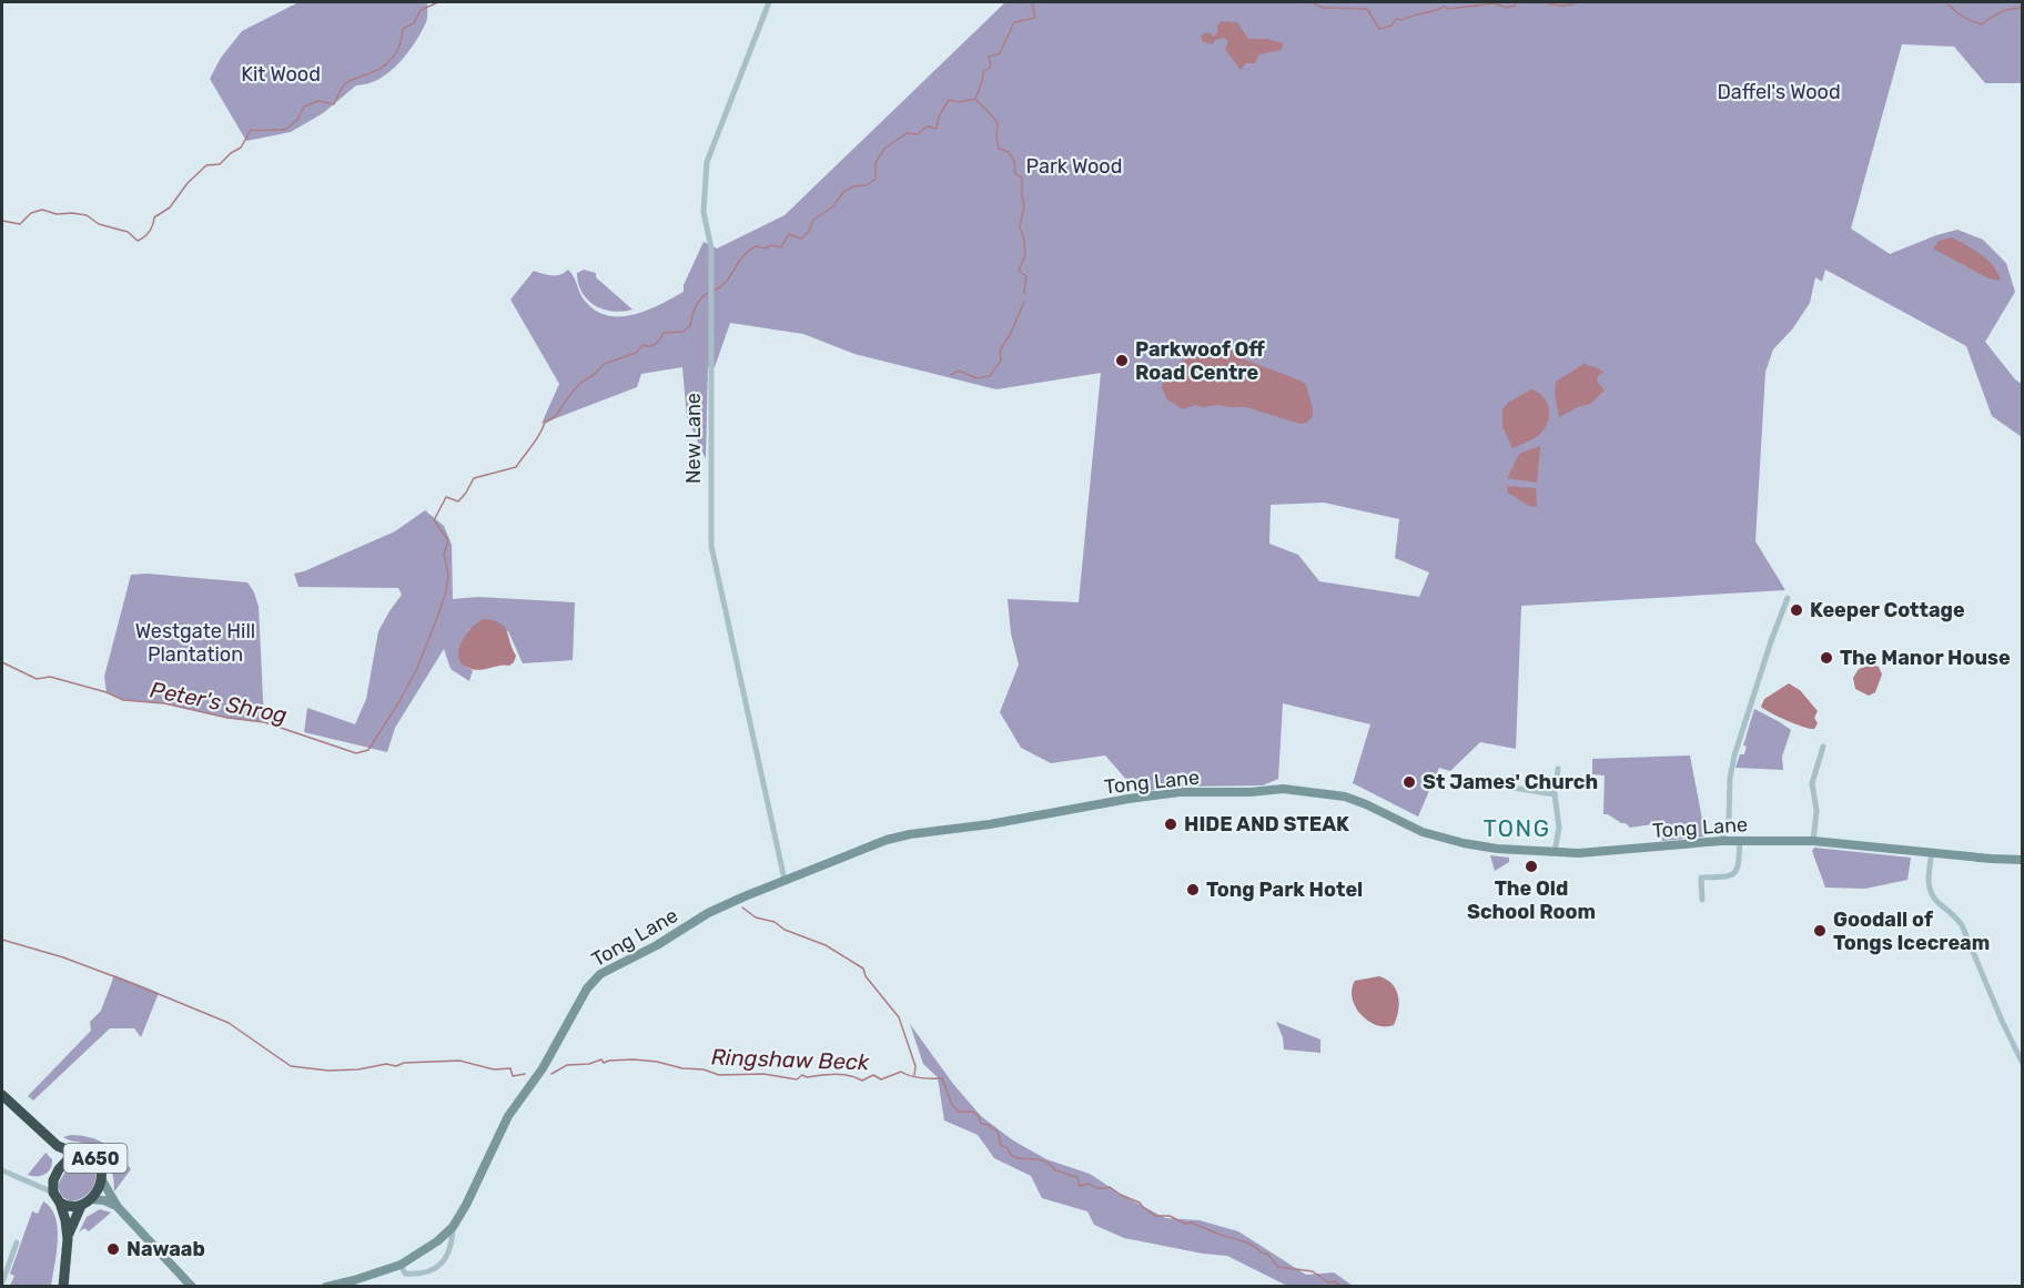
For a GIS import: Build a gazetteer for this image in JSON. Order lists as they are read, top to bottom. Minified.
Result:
{"streets":{"highway":["A650"],"street":["New Lane","Tong Lane"]},"crossings":[["New Lane","Tong Lane"]],"districts":["TONG"],"water":["Peter's Shrog","Ringshaw Beck"],"parks":["Kit Wood","Daffel's Wood","Park Wood","Westgate Hill Plantation"],"places":["Parkwoof Off Road Centre","Keeper Cottage","The Manor House","St James' Church","HIDE AND STEAK","The Old School Room","Tong Park Hotel","Goodall of Tongs Icecream","Nawaab"]}
